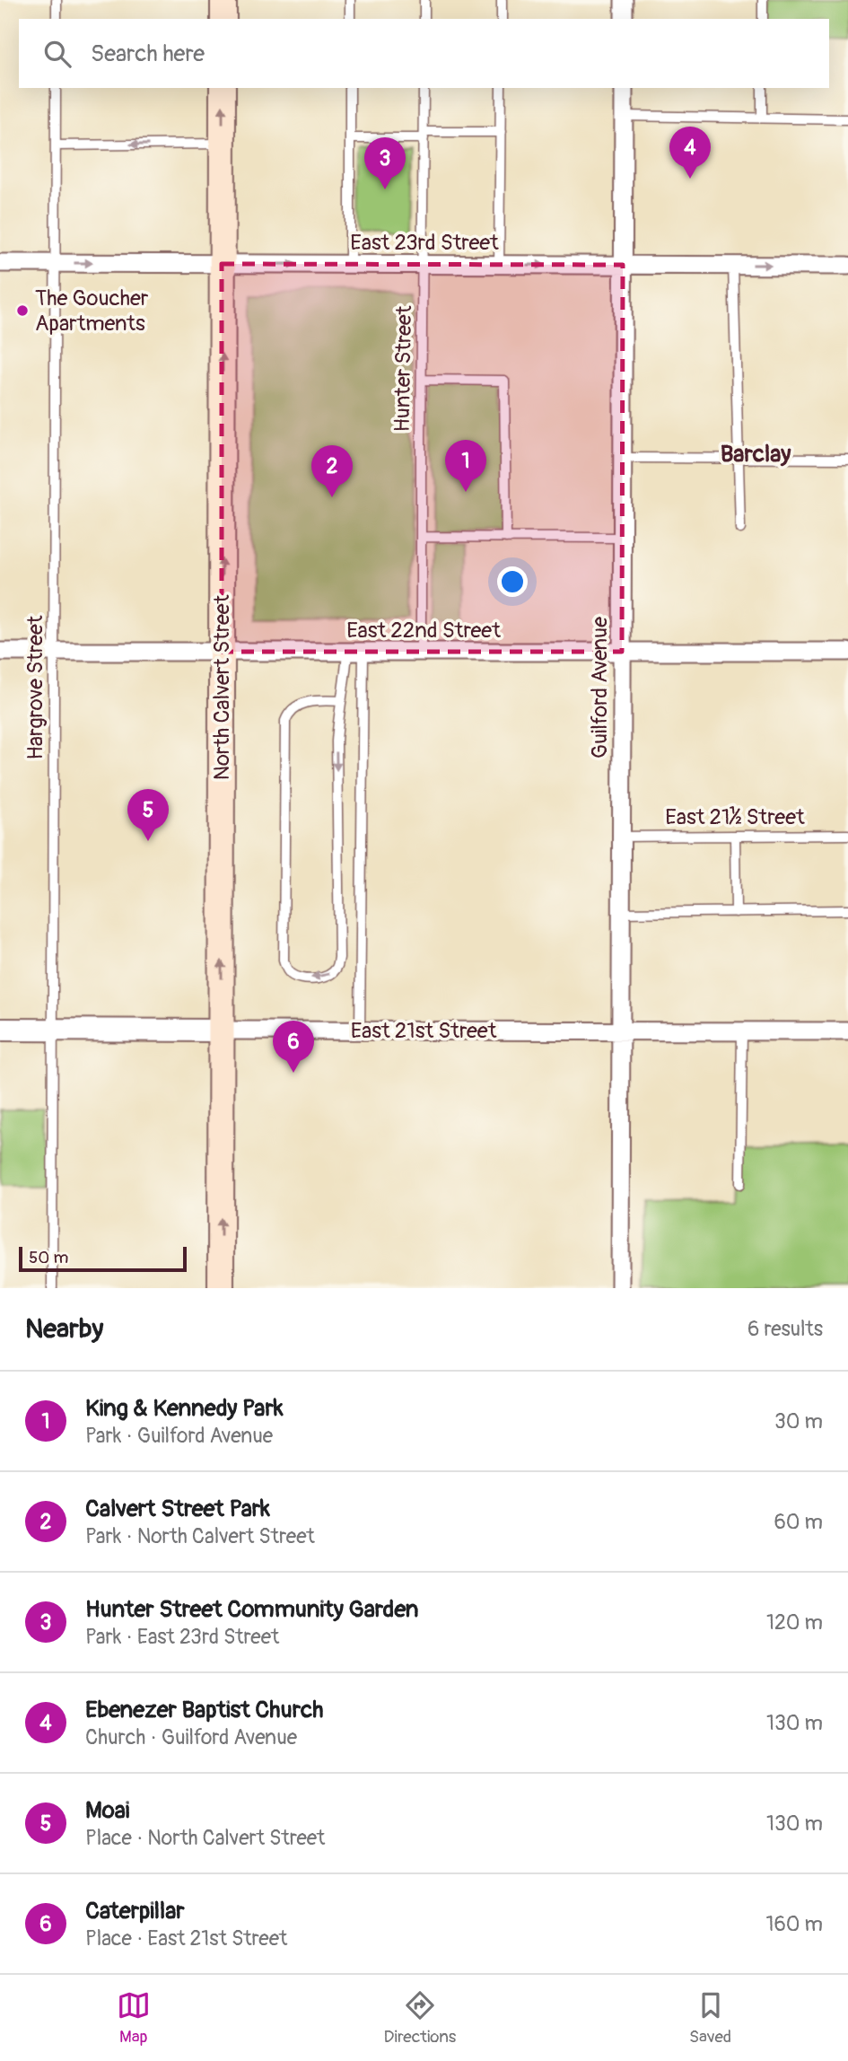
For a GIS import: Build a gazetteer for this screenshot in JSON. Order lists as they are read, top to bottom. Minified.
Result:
{"streets":{"main road":["North Calvert Street"],"street":["East 23rd Street","East 22nd Street","Guilford Avenue","East 21st Street"],"lane":["Hunter Street","Hargrove Street","East 21½ Street"]},"crossings":[["East 23rd Street","Hunter Street"],["East 23rd Street","Hargrove Street"],["East 23rd Street","North Calvert Street"],["East 23rd Street","Guilford Avenue"],["Hunter Street","East 22nd Street"],["East 22nd Street","Hargrove Street"],["East 22nd Street","North Calvert Street"],["East 22nd Street","Guilford Avenue"],["Hargrove Street","East 21st Street"],["North Calvert Street","East 21st Street"],["Guilford Avenue","East 21½ Street"],["Guilford Avenue","East 21st Street"]],"one_way":["East 23rd Street","North Calvert Street"],"districts":["Barclay"],"places":["The Goucher Apartments"],"scale_bar":"50 m","page":{"search":"Search here","pins":["4","3","1","2","5","6"],"scale":"50 m","heading":["Nearby","6 results"],"list":[{"mark":"1","name":"King & Kennedy Park","note":"Park · Guilford Avenue","value":"30 m"},{"mark":"2","name":"Calvert Street Park","note":"Park · North Calvert Street","value":"60 m"},{"mark":"3","name":"Hunter Street Community Garden","note":"Park · East 23rd Street","value":"120 m"},{"mark":"4","name":"Ebenezer Baptist Church","note":"Church · Guilford Avenue","value":"130 m"},{"mark":"5","name":"Moai","note":"Place · North Calvert Street","value":"130 m"},{"mark":"6","name":"Caterpillar","note":"Place · East 21st Street","value":"160 m"}],"nav":["Map","Directions","Saved"]}}
